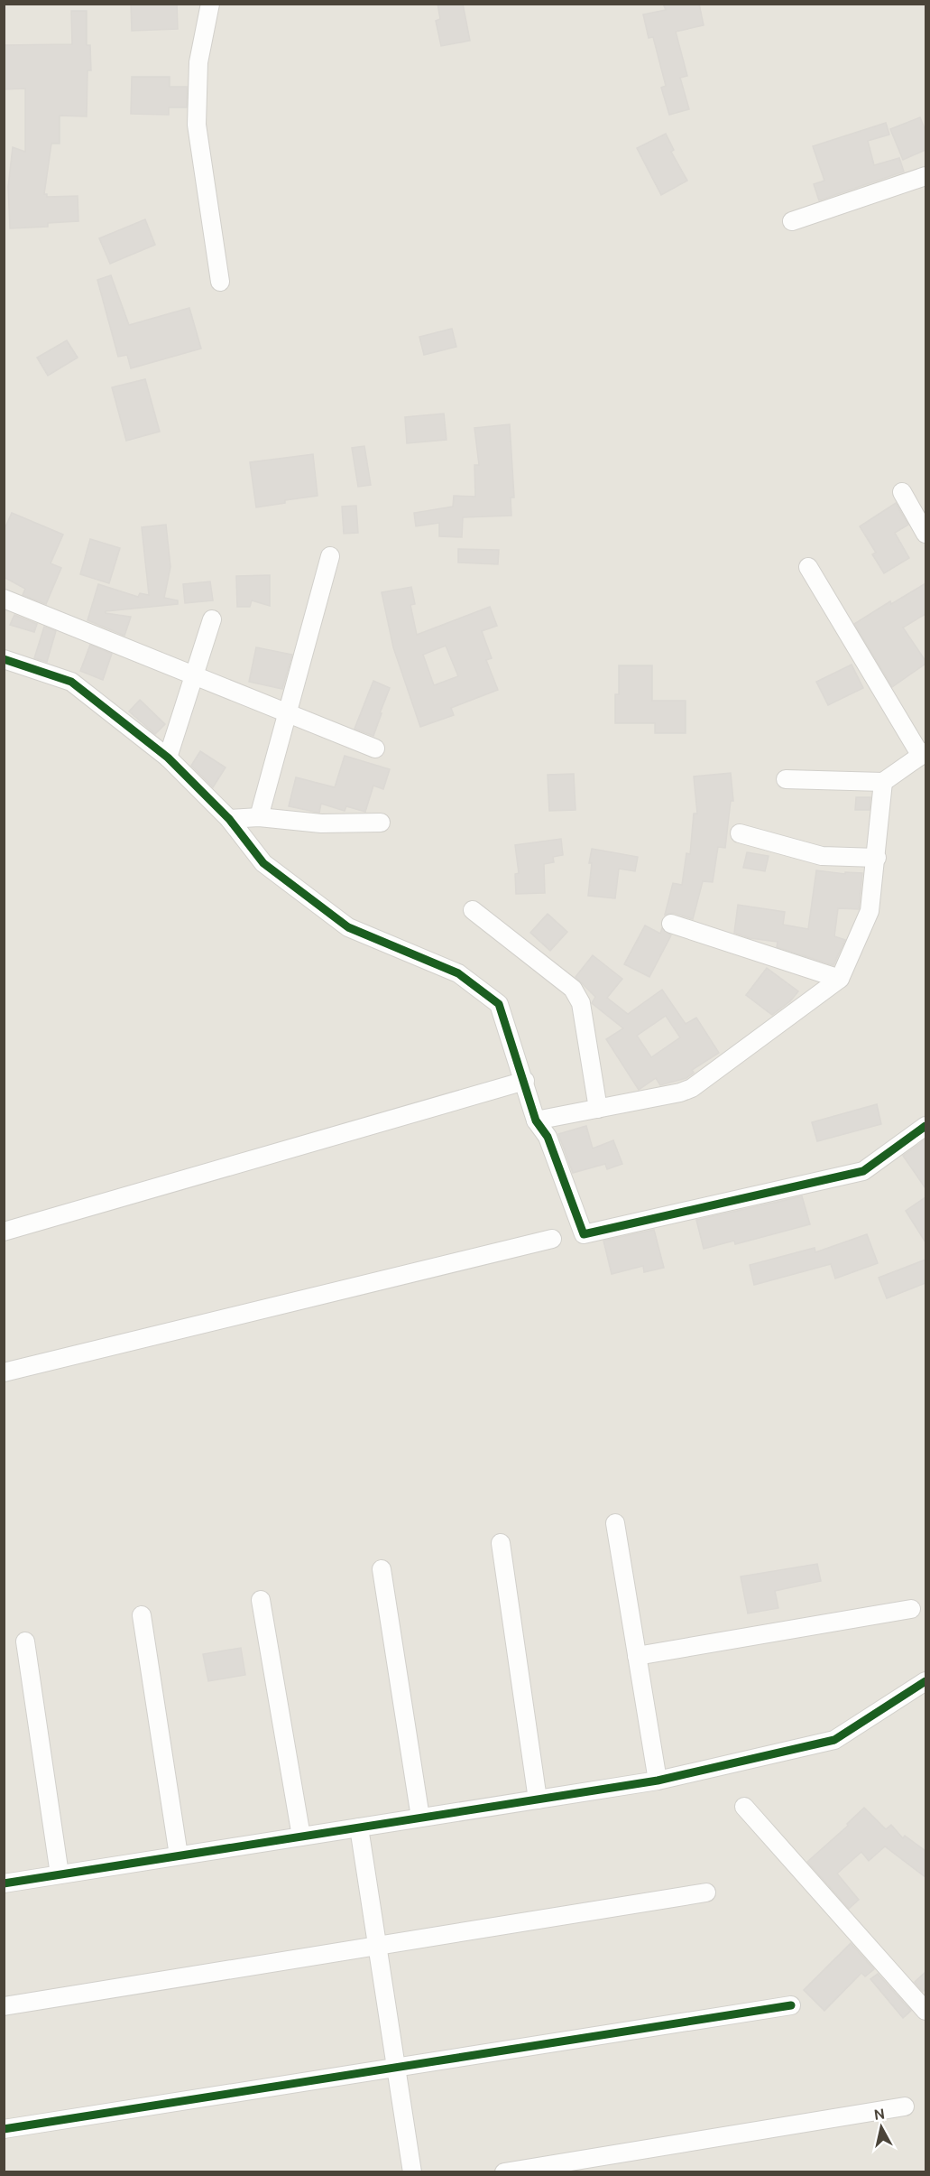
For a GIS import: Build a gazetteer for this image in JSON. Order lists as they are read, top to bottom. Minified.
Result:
{"north":"top"}
